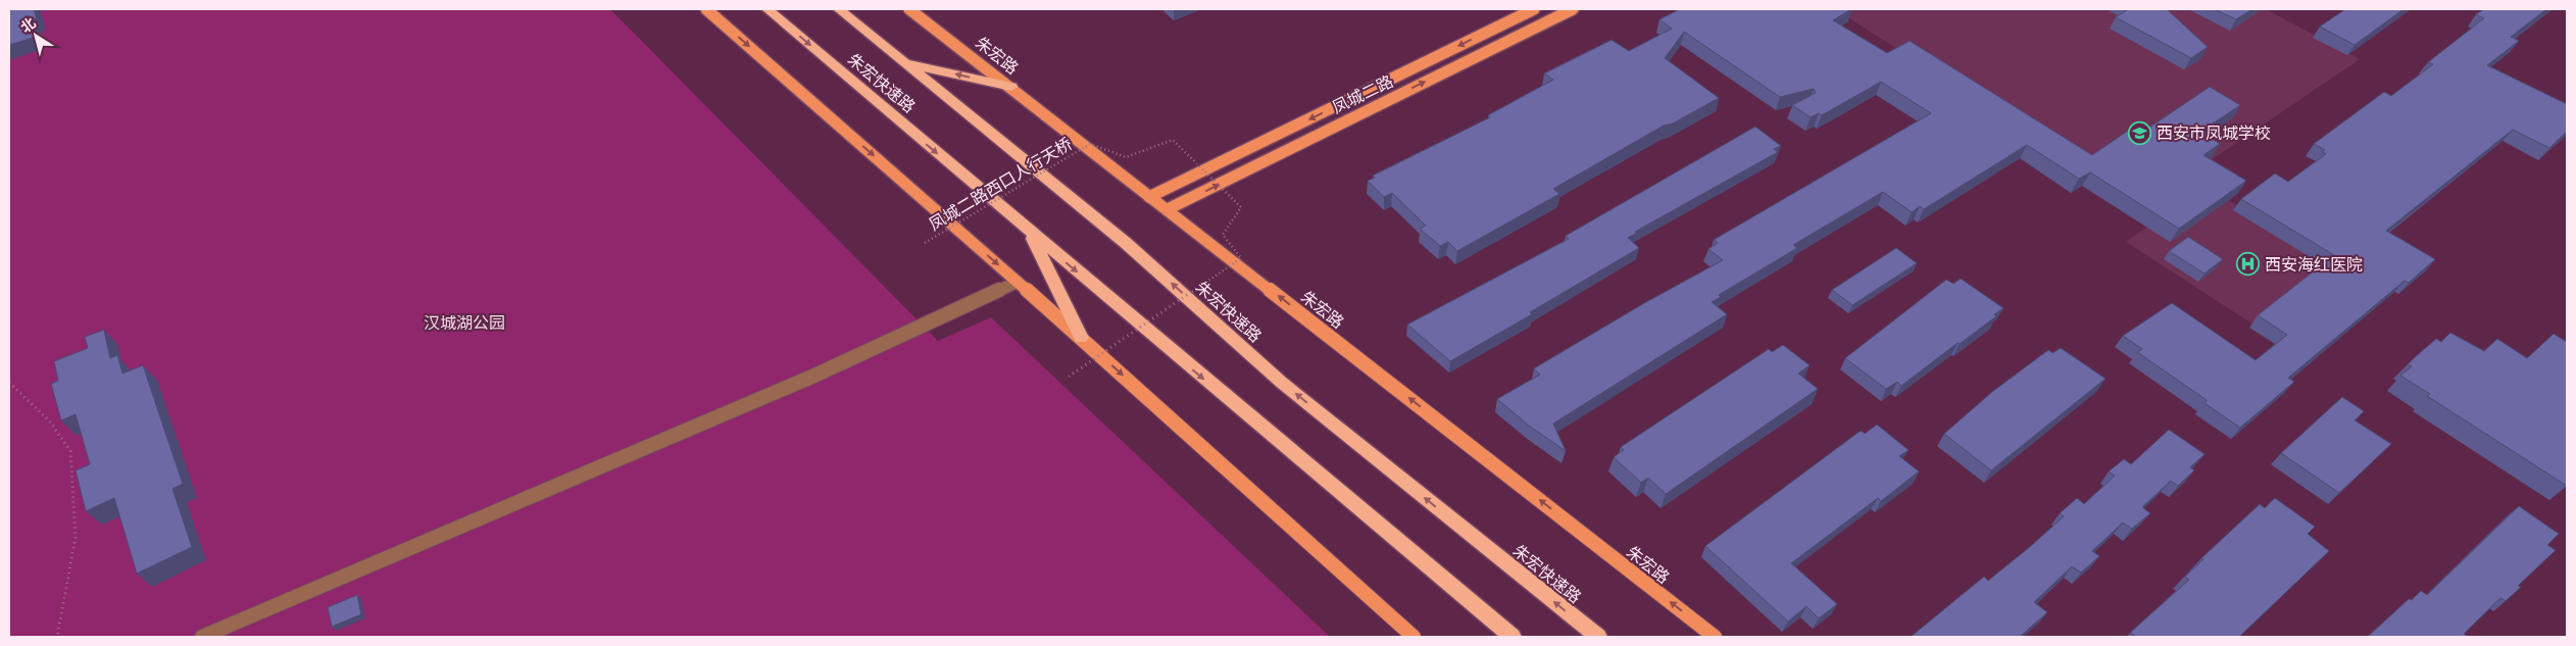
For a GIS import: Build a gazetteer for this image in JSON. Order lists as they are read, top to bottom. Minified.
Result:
{"streets":{"highway":["朱宏快速路"],"main road":["朱宏路","凤城二路"],"path":["凤城二路西口人行天桥"]},"crossings":[["朱宏路","凤城二路"]],"one_way":["朱宏路"],"parks":["汉城湖公园"],"places":{"school or university":["西安市凤城学校"],"hospital":["西安海红医院"]},"north":"top left"}
